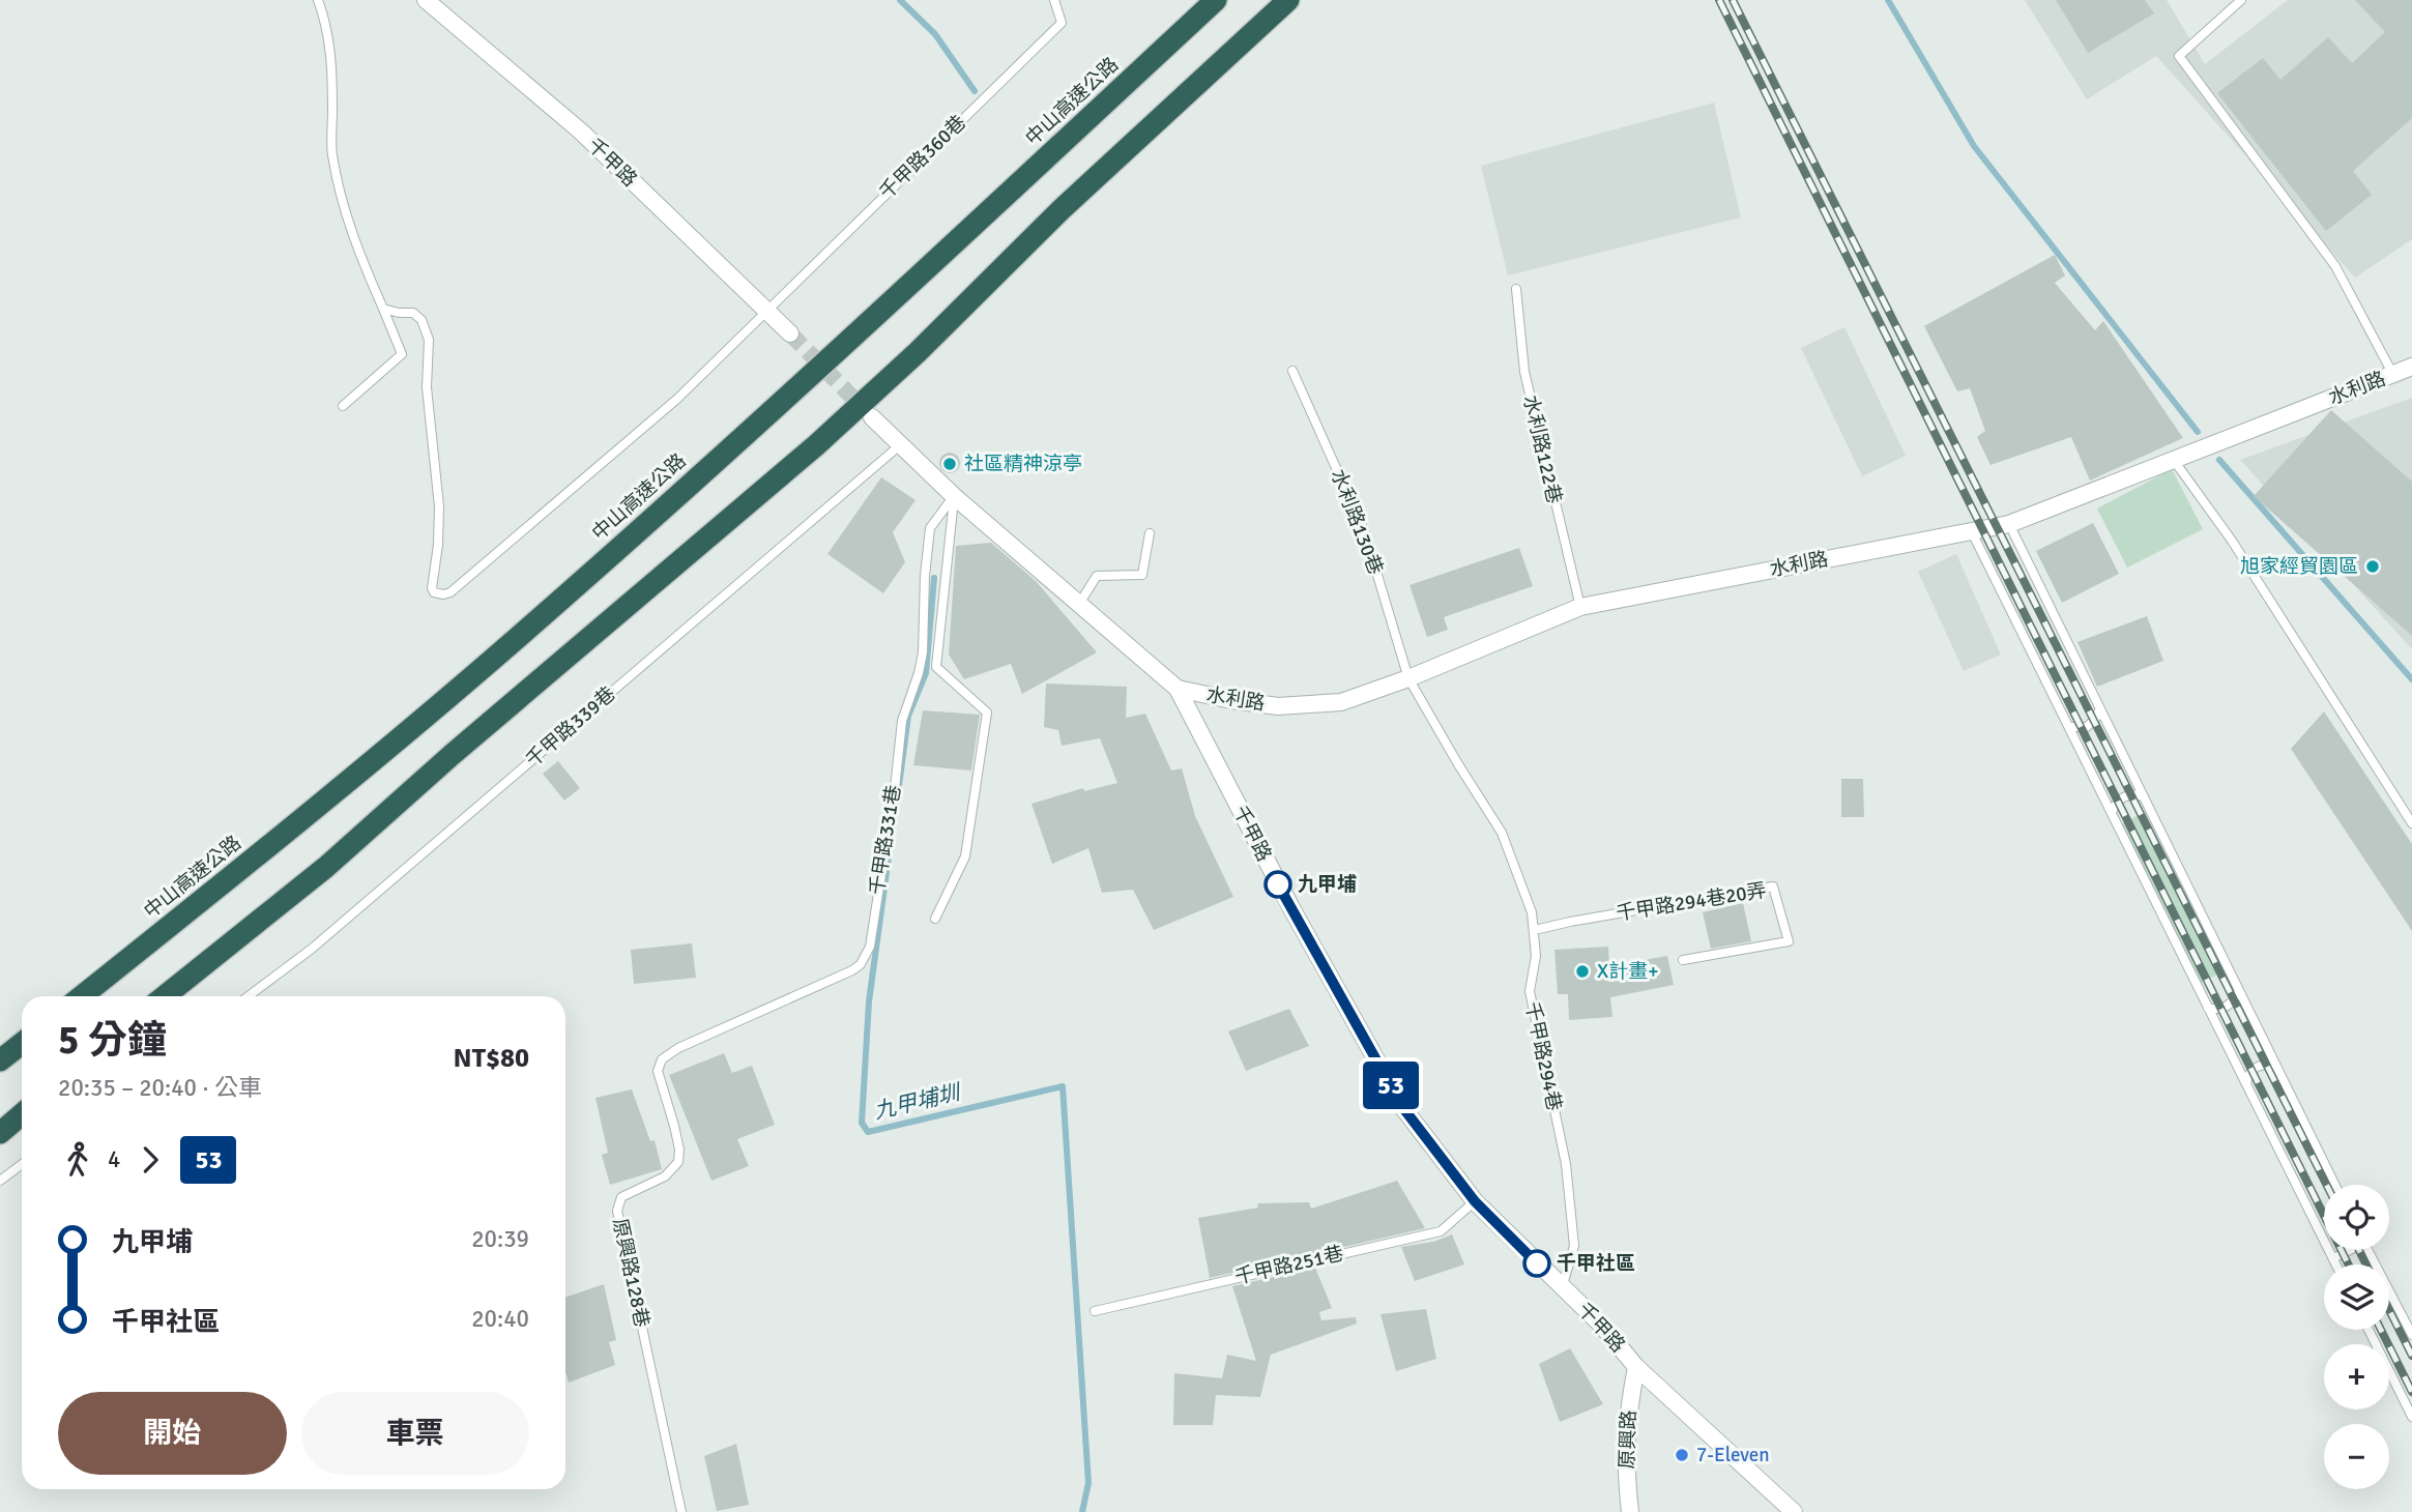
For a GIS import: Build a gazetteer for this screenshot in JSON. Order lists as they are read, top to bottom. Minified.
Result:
{"streets":{"highway":["中山高速公路"],"street":["千甲路","水利路","原興路"],"lane":["千甲路360巷","水利路122巷","水利路130巷","千甲路339巷","千甲路331巷","千甲路294巷20弄","千甲路294巷","千甲路251巷","原興路128巷"]},"crossings":[["千甲路360巷","千甲路"],["千甲路","水利路"],["千甲路","千甲路339巷"],["千甲路","千甲路331巷"],["千甲路","千甲路294巷"],["千甲路","千甲路251巷"],["千甲路","原興路"],["水利路","水利路122巷"],["水利路","水利路130巷"],["水利路","千甲路294巷"],["水利路130巷","千甲路294巷"],["千甲路331巷","原興路128巷"],["千甲路294巷20弄","千甲路294巷"]],"water":["九甲埔圳"],"places":["社區精神涼亭","旭家經貿園區","九甲埔","X計畫+","千甲社區","7-Eleven"],"lines":["bus line 53"],"page":{"on_map":"53","heading":["5 分鐘","20:35 – 20:40 · 公車","NT$80"],"legs":["4","53"],"map_buttons":["+","−"],"list":[{"name":"九甲埔","value":"20:39"},{"name":"千甲社區","value":"20:40"}],"buttons":["開始","車票"]}}
